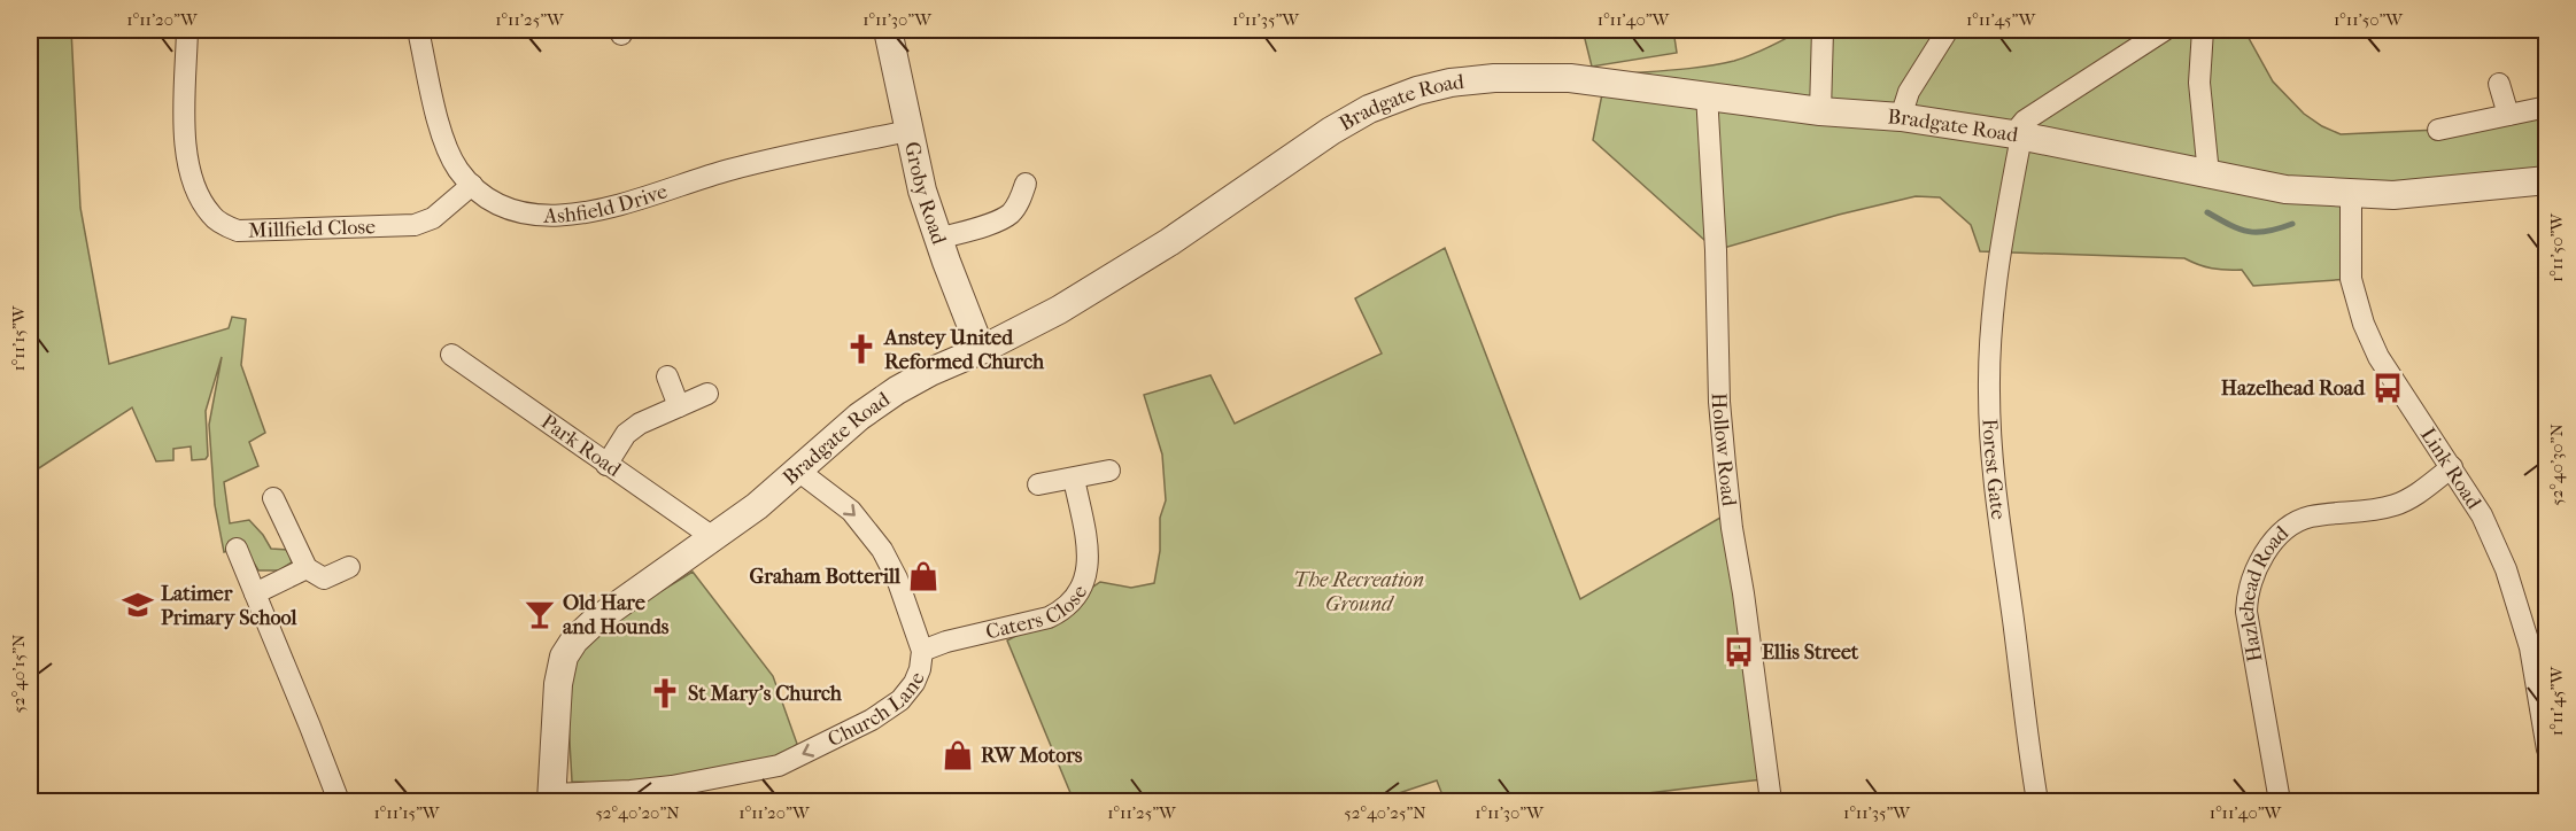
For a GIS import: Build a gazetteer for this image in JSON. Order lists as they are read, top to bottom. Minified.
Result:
{"streets":{"street":["Bradgate Road","Groby Road","Ashfield Drive","Millfield Close","Park Road","Hollow Road","Link Road","Forest Gate","Hazlehead Road","Caters Close","Church Lane"]},"crossings":[["Bradgate Road","Groby Road"],["Bradgate Road","Park Road"],["Bradgate Road","Hollow Road"],["Bradgate Road","Link Road"],["Bradgate Road","Forest Gate"],["Bradgate Road","Church Lane"],["Groby Road","Ashfield Drive"],["Ashfield Drive","Millfield Close"],["Link Road","Hazlehead Road"],["Caters Close","Church Lane"]],"parks":["The Recreation Ground"],"places":{"church":["Anstey United Reformed Church","St Mary's Church"],"bus stop":["Hazelhead Road","Ellis Street"],"shop":["Graham Botterill","RW Motors"],"school or university":["Latimer Primary School"],"bar":["Old Hare and Hounds"]},"coordinates":["1°11'20\"W","1°11'25\"W","1°11'30\"W","1°11'35\"W","1°11'40\"W","1°11'45\"W","1°11'50\"W","1°11'15\"W","52°40'30\"N","52°40'15\"N","52°40'20\"N","52°40'25\"N"]}
